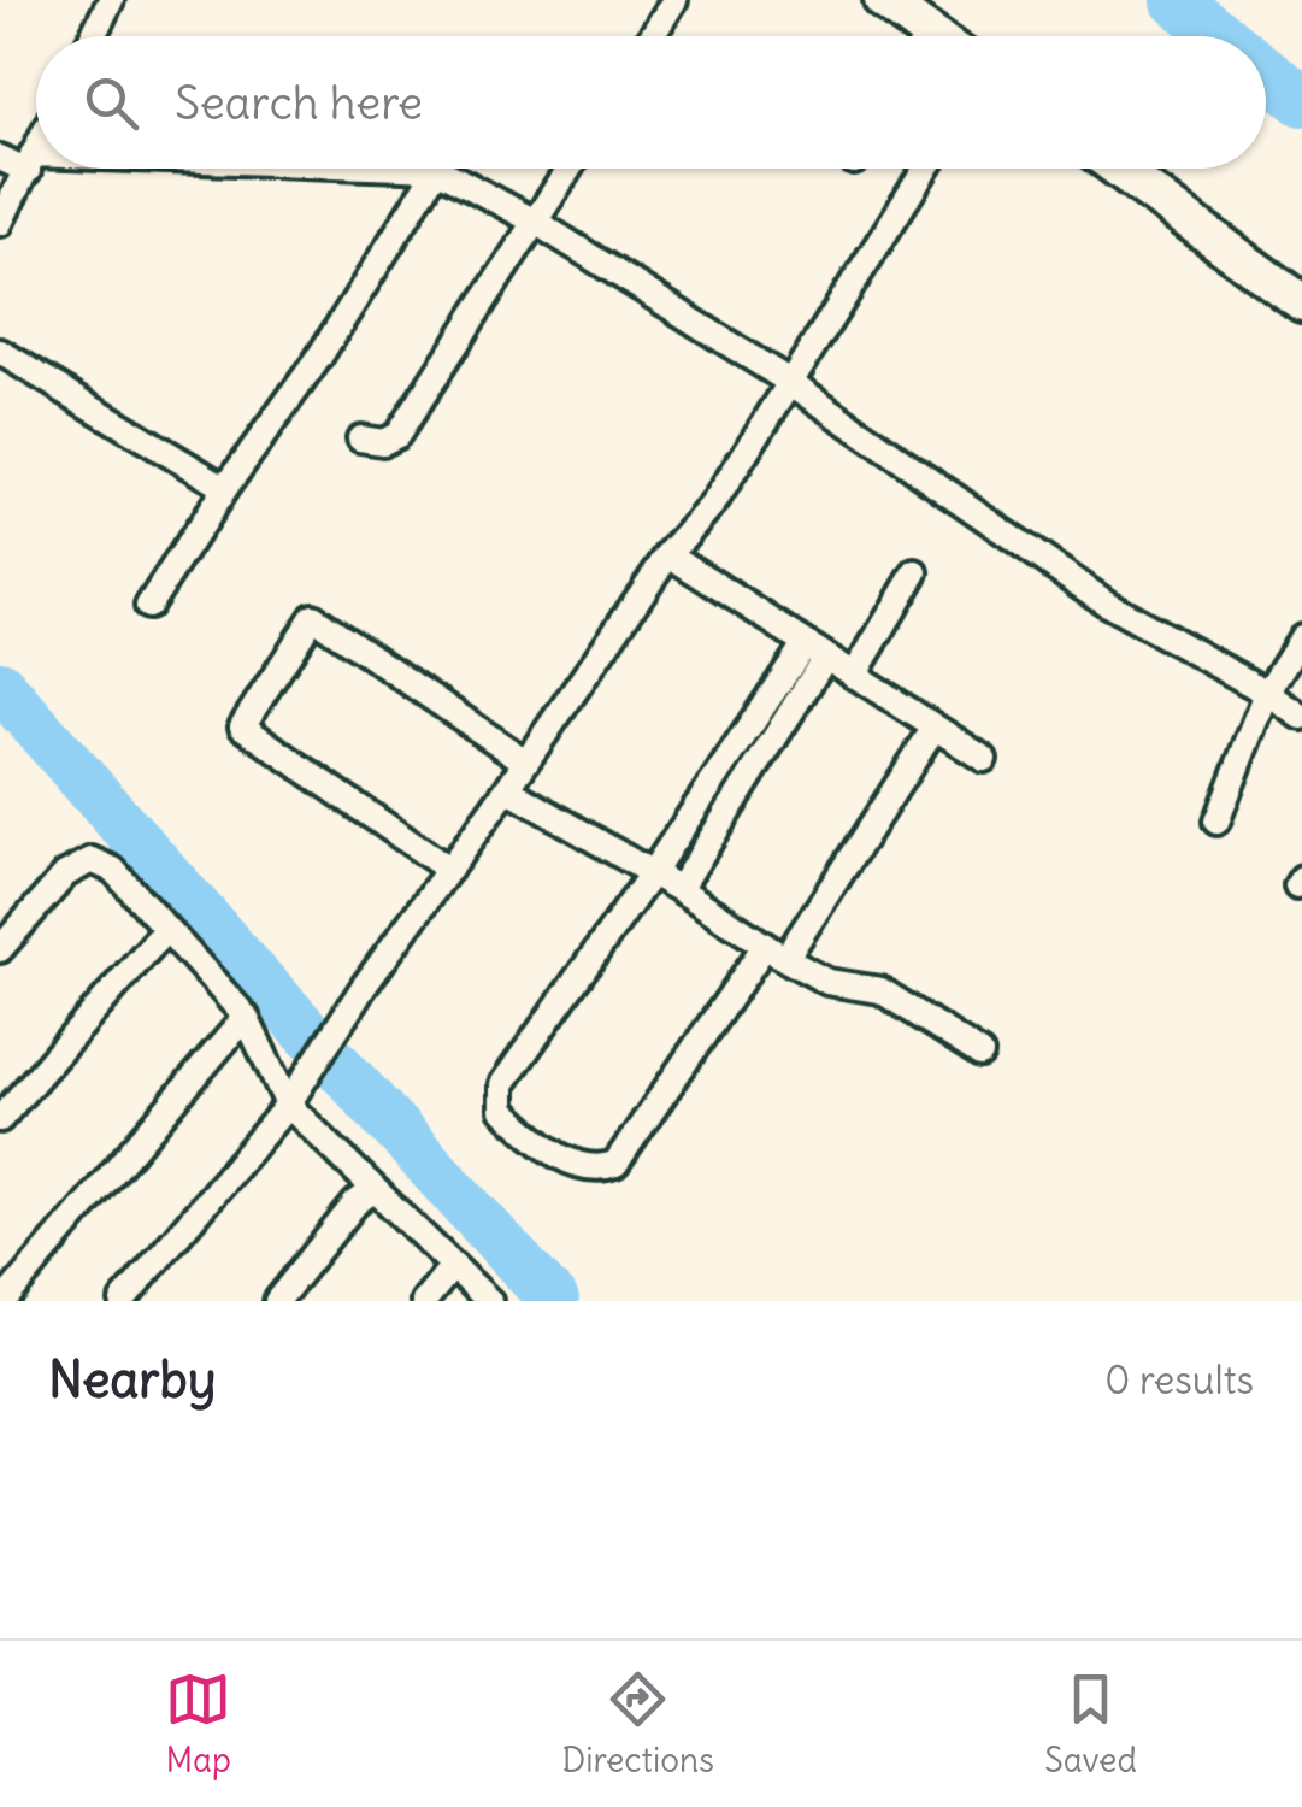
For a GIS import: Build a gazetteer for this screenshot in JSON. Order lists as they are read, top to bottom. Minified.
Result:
{"page":{"search":"Search here","heading":["Nearby","0 results"],"nav":["Map","Directions","Saved"]}}
